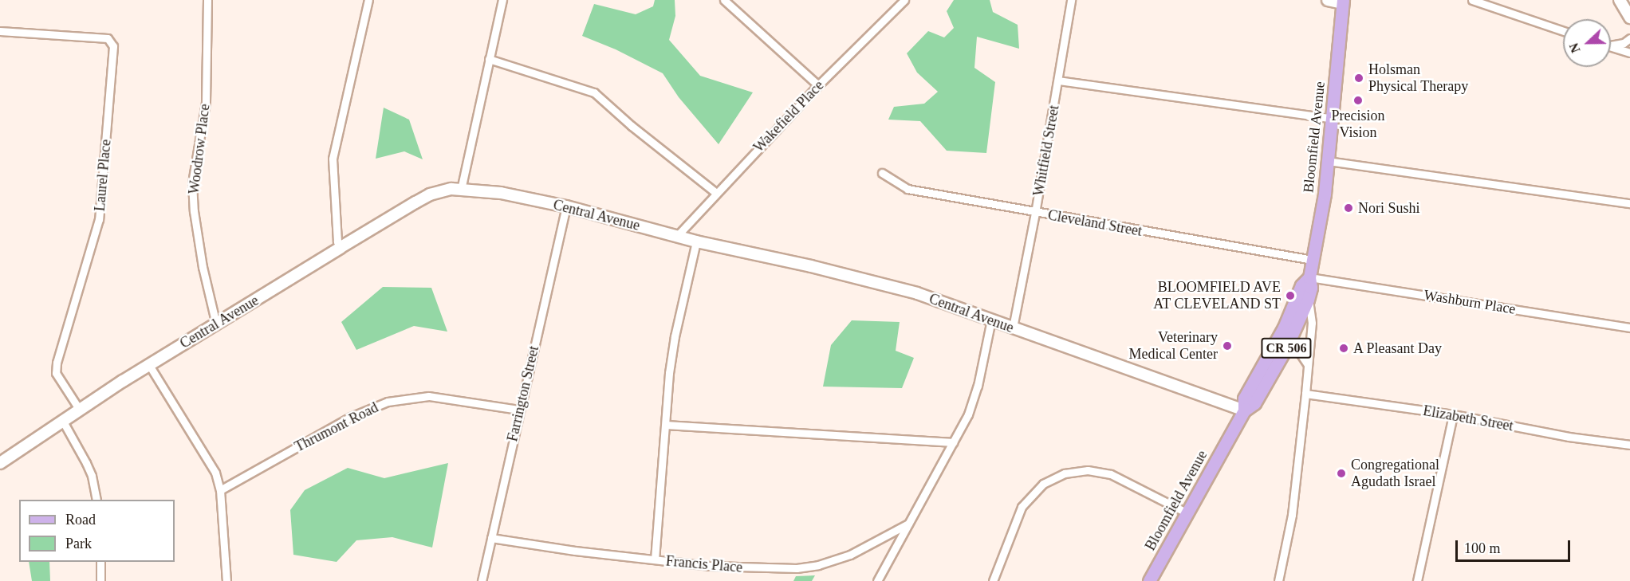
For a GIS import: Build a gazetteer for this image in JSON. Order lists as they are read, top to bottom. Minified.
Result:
{"streets":{"main road":["Bloomfield Avenue","Central Avenue","CR 506"],"street":["Wakefield Place","Woodrow Place","Whitfield Street","Laurel Place","Cleveland Street","Washburn Place","Farrington Street","Elizabeth Street","Thrumont Road","Francis Place"]},"crossings":[["Wakefield Place","Central Avenue"],["Bloomfield Avenue","Central Avenue"],["Bloomfield Avenue","Cleveland Street"],["Bloomfield Avenue","Washburn Place"],["Woodrow Place","Central Avenue"],["Whitfield Street","Central Avenue"],["Whitfield Street","Cleveland Street"],["Laurel Place","Central Avenue"],["Central Avenue","Farrington Street"],["Farrington Street","Thrumont Road"],["Farrington Street","Francis Place"]],"places":["Holsman Physical Therapy","Precision Vision","Nori Sushi","BLOOMFIELD AVE AT CLEVELAND ST","Veterinary Medical Center","A Pleasant Day","Congregational Agudath Israel"],"legend":["Road","Park"],"scale_bar":"100 m","north":"left"}
